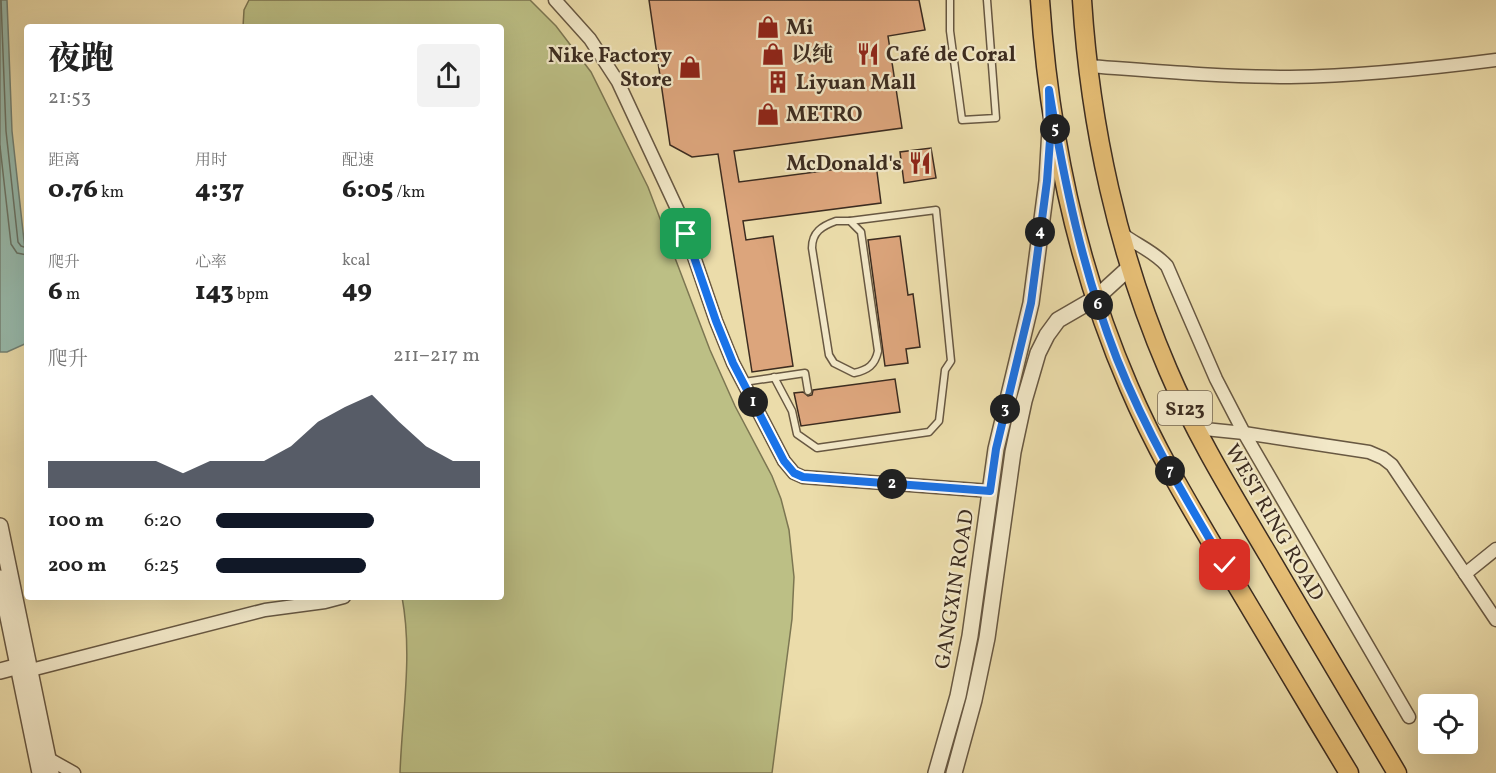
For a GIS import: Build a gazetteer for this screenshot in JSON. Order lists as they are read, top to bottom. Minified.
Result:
{"streets":{"main road":["S123","WEST RING ROAD"],"street":["GANGXIN ROAD"]},"crossings":[["S123","GANGXIN ROAD"],["WEST RING ROAD","GANGXIN ROAD"]],"places":{"shop":["Mi","以纯","Nike Factory Store","METRO"],"restaurant":["Café de Coral","McDonald's"],"building":["Liyuan Mall"]},"page":{"heading":["夜跑","21:53"],"pins":["5","4","6","1","3","7","2"],"stats":[["距离","0.76 km"],["用时","4:37"],["配速","6:05 /km"],["爬升","6 m"],["心率","143 bpm"],["kcal","49"]],"chart":["爬升","211–217 m"],"list":[{"name":"100 m","note":"6:20"},{"name":"200 m","note":"6:25"}]}}
